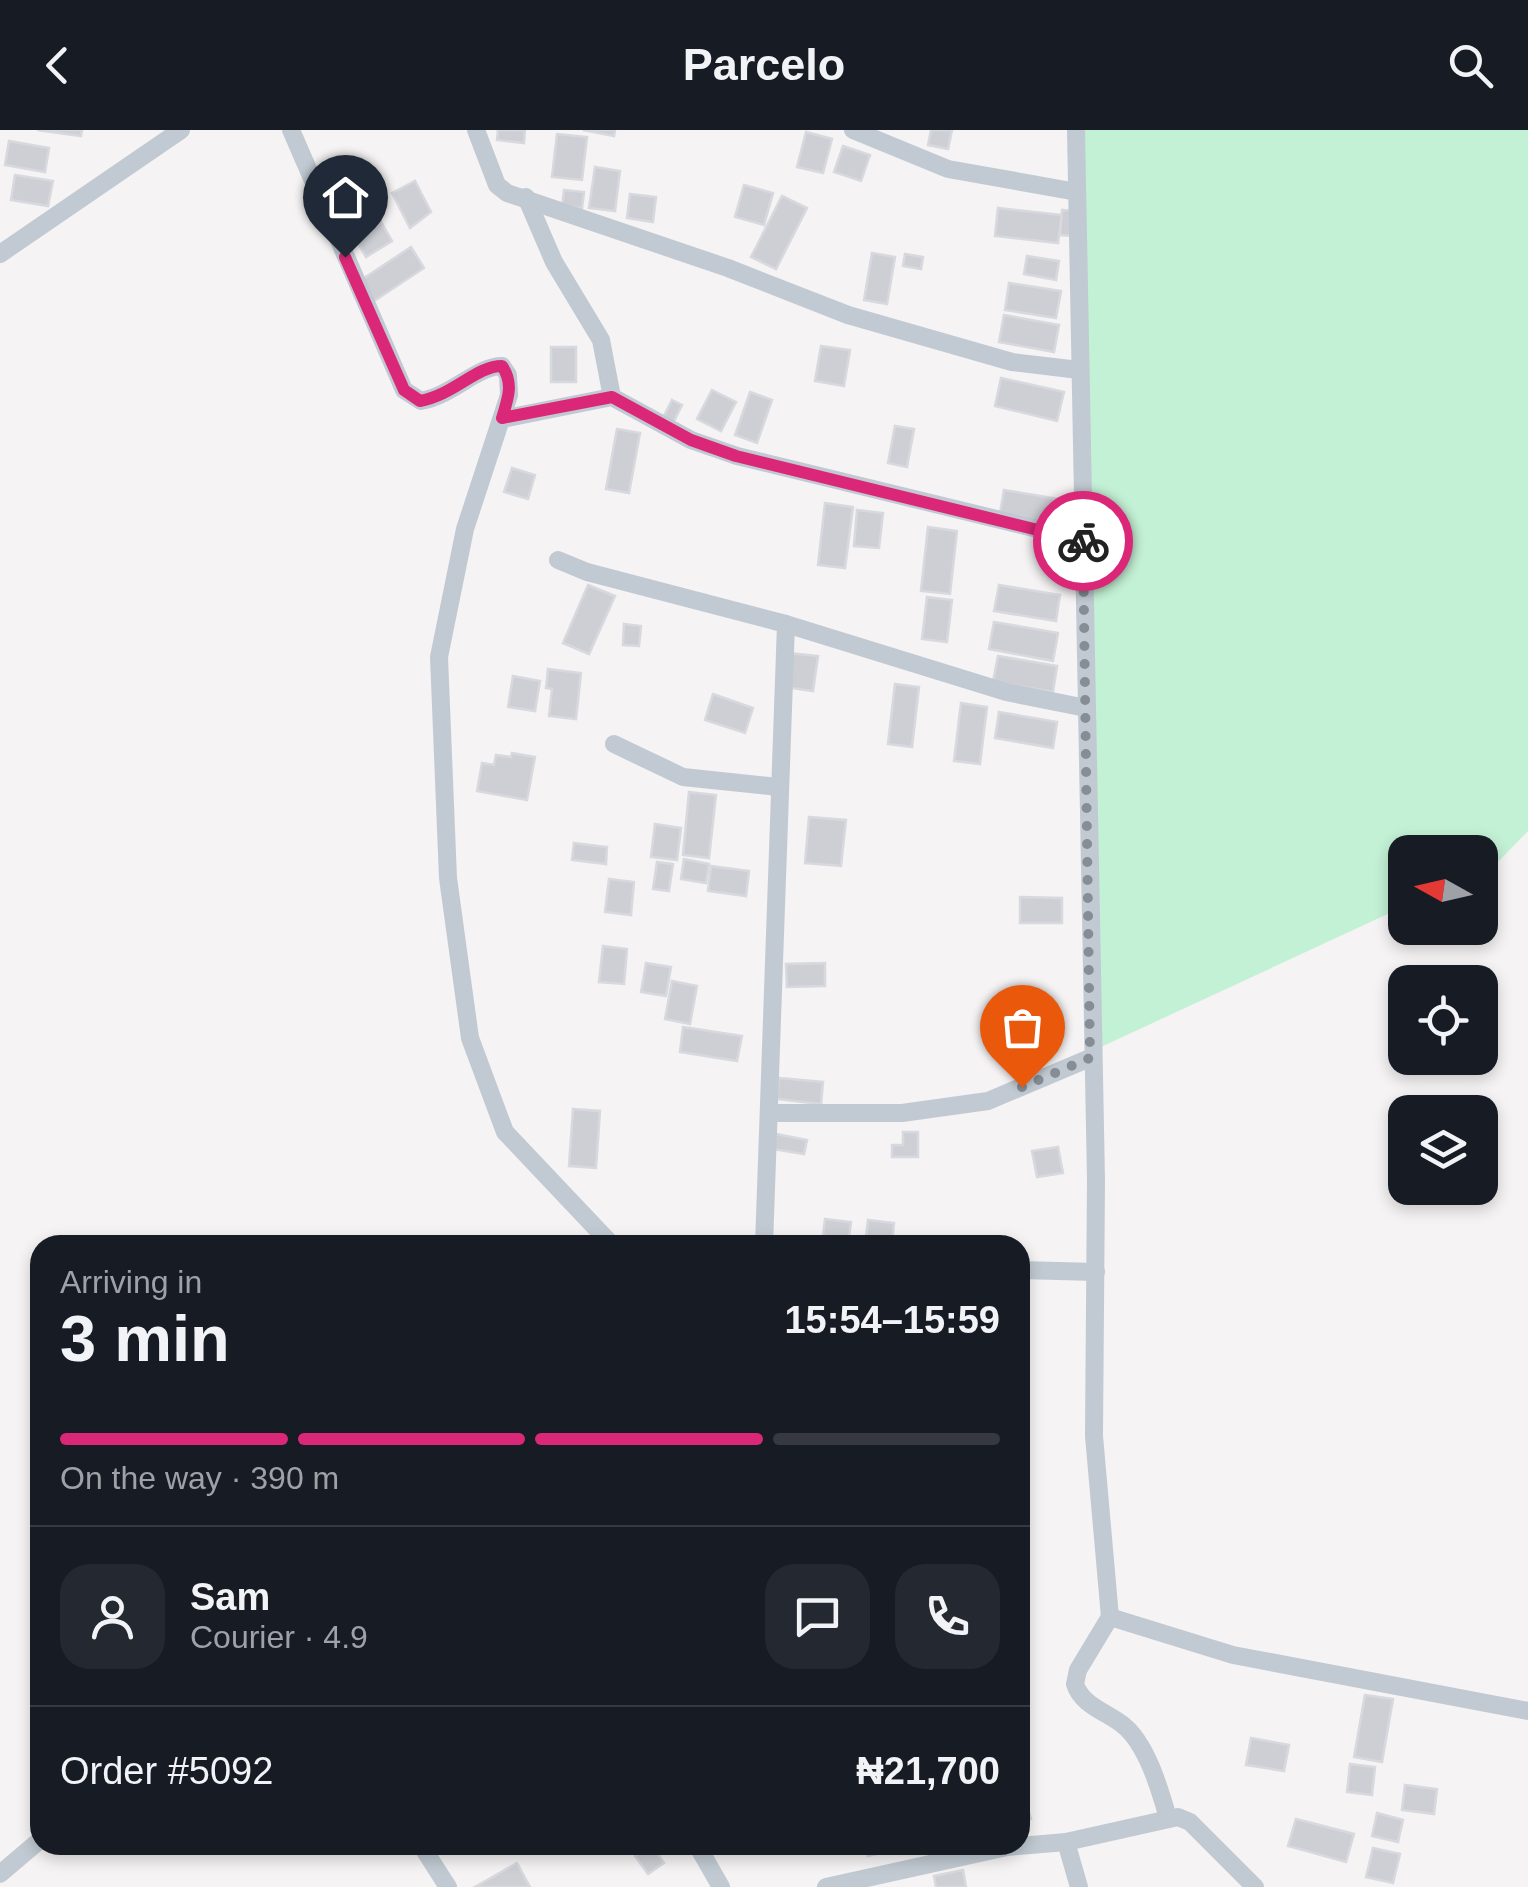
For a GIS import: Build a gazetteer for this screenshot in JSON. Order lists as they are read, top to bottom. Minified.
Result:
{"north":"left","page":{"header":"Parcelo","heading":["3 min","Arriving in","15:54–15:59"],"panel":["Sam","Courier · 4.9","Order #5092","₦21,700"],"bar":"On the way · 390 m"}}
